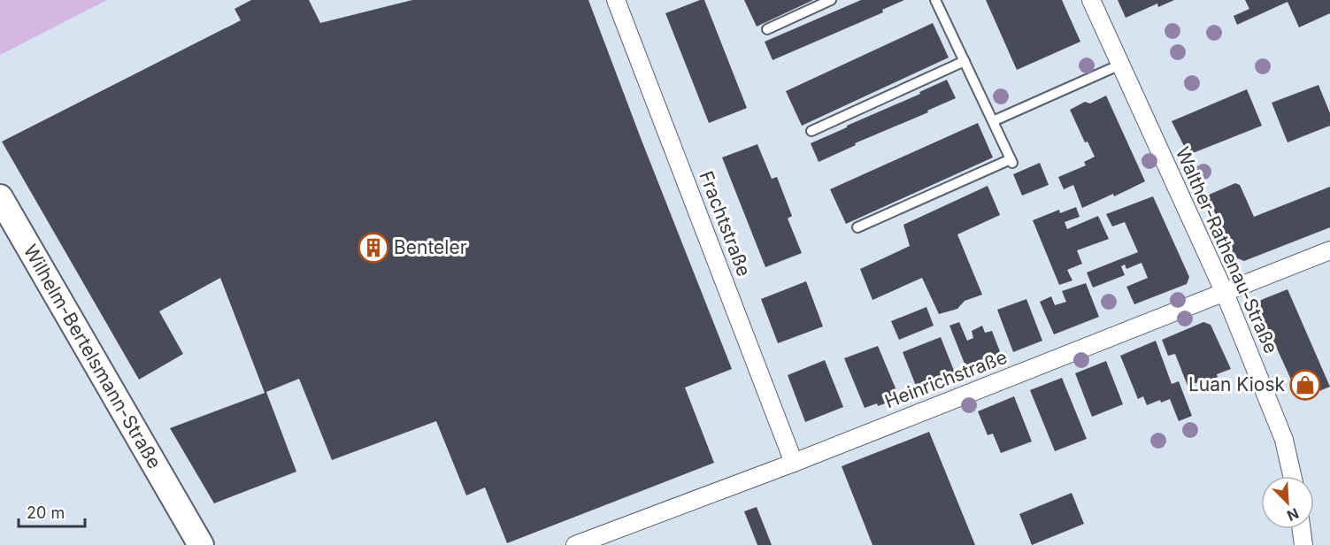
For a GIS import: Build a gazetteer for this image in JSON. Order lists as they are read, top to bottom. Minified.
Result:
{"streets":{"street":["Frachtstraße","Walther-Rathenau-Straße","Wilhelm-Bertelsmann-Straße","Heinrichstraße"]},"crossings":[["Frachtstraße","Heinrichstraße"],["Walther-Rathenau-Straße","Heinrichstraße"]],"places":{"building":["Benteler"],"shop":["Luan Kiosk"]},"scale_bar":"20 m","north":"bottom right"}
